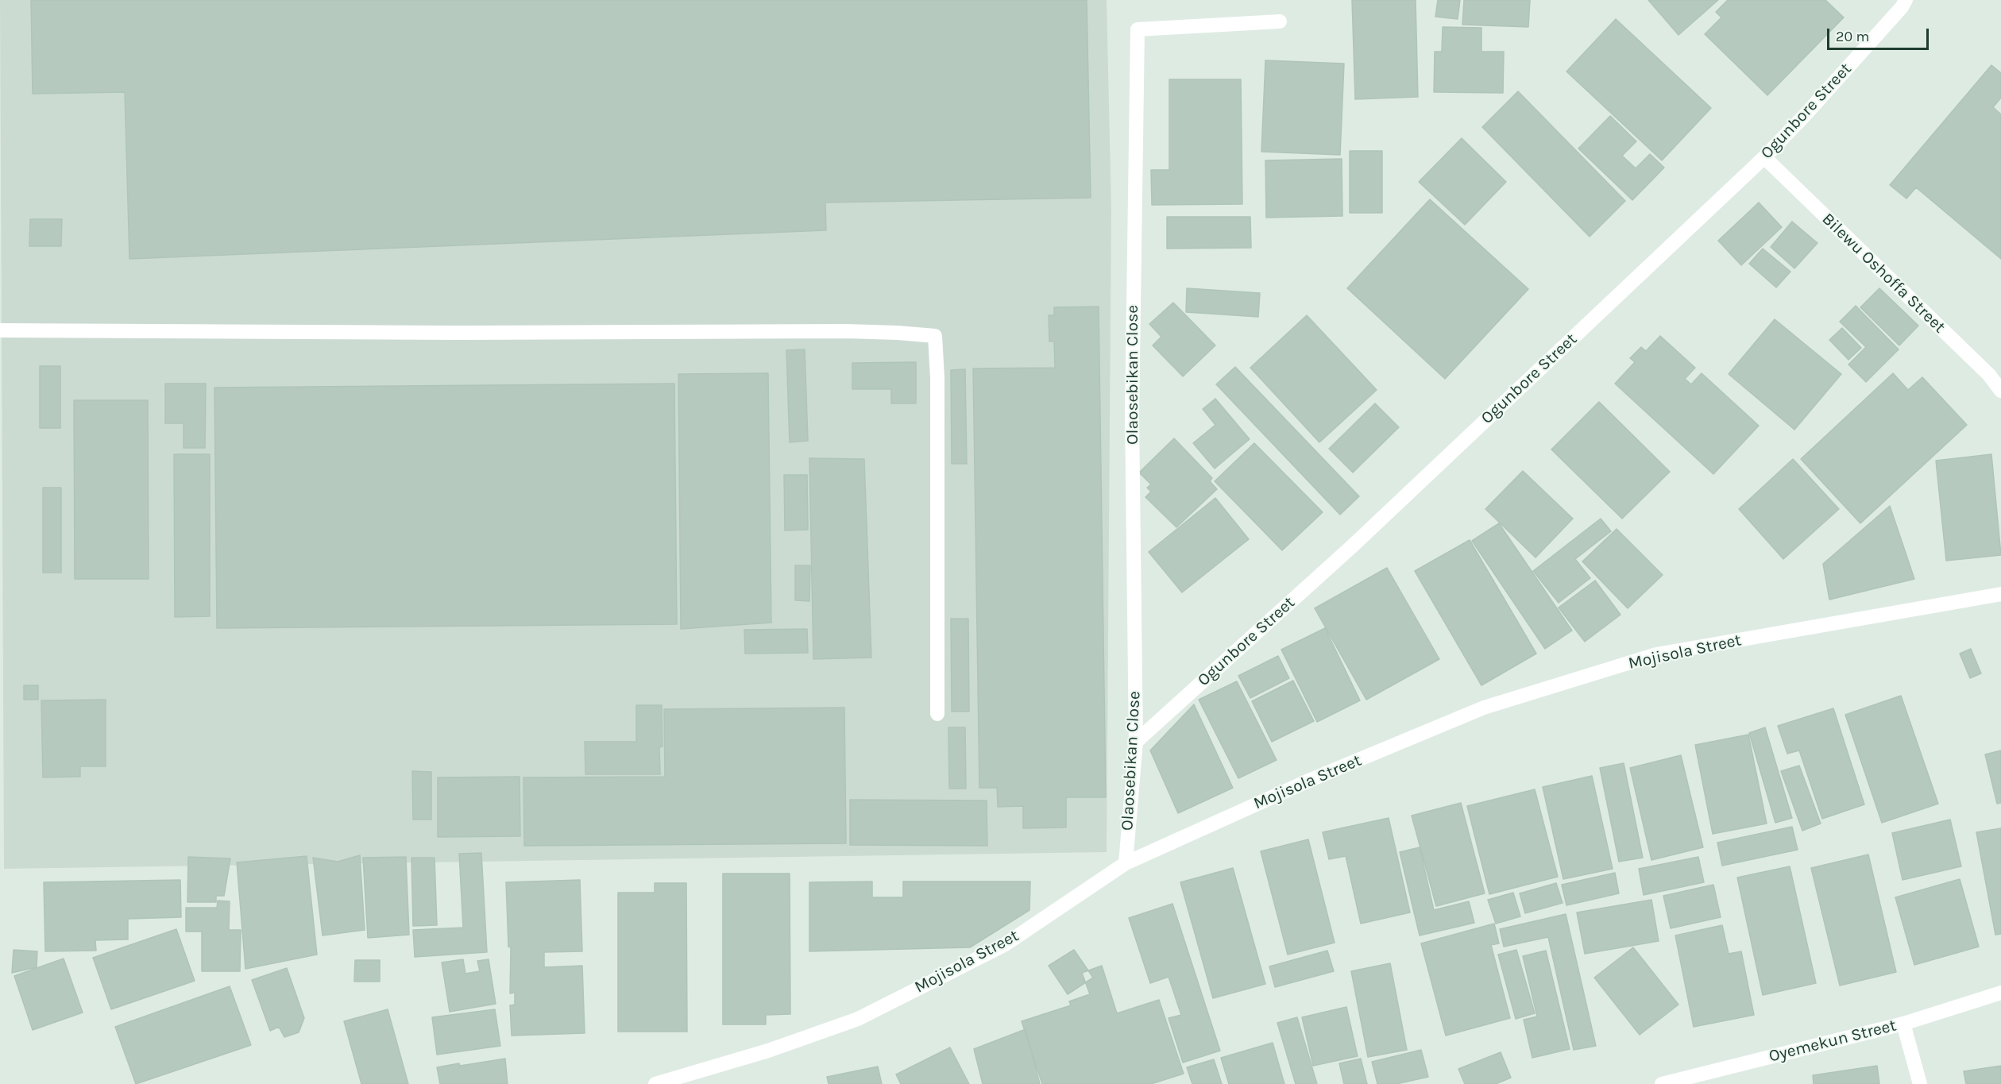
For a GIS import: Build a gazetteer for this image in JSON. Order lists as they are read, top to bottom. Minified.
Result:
{"streets":{"street":["Ogunbore Street","Bilewu Oshoffa Street","Olaosebikan Close","Mojisola Street","Oyemekun Street"]},"crossings":[["Ogunbore Street","Bilewu Oshoffa Street"],["Ogunbore Street","Olaosebikan Close"],["Olaosebikan Close","Mojisola Street"]],"scale_bar":"20 m"}
